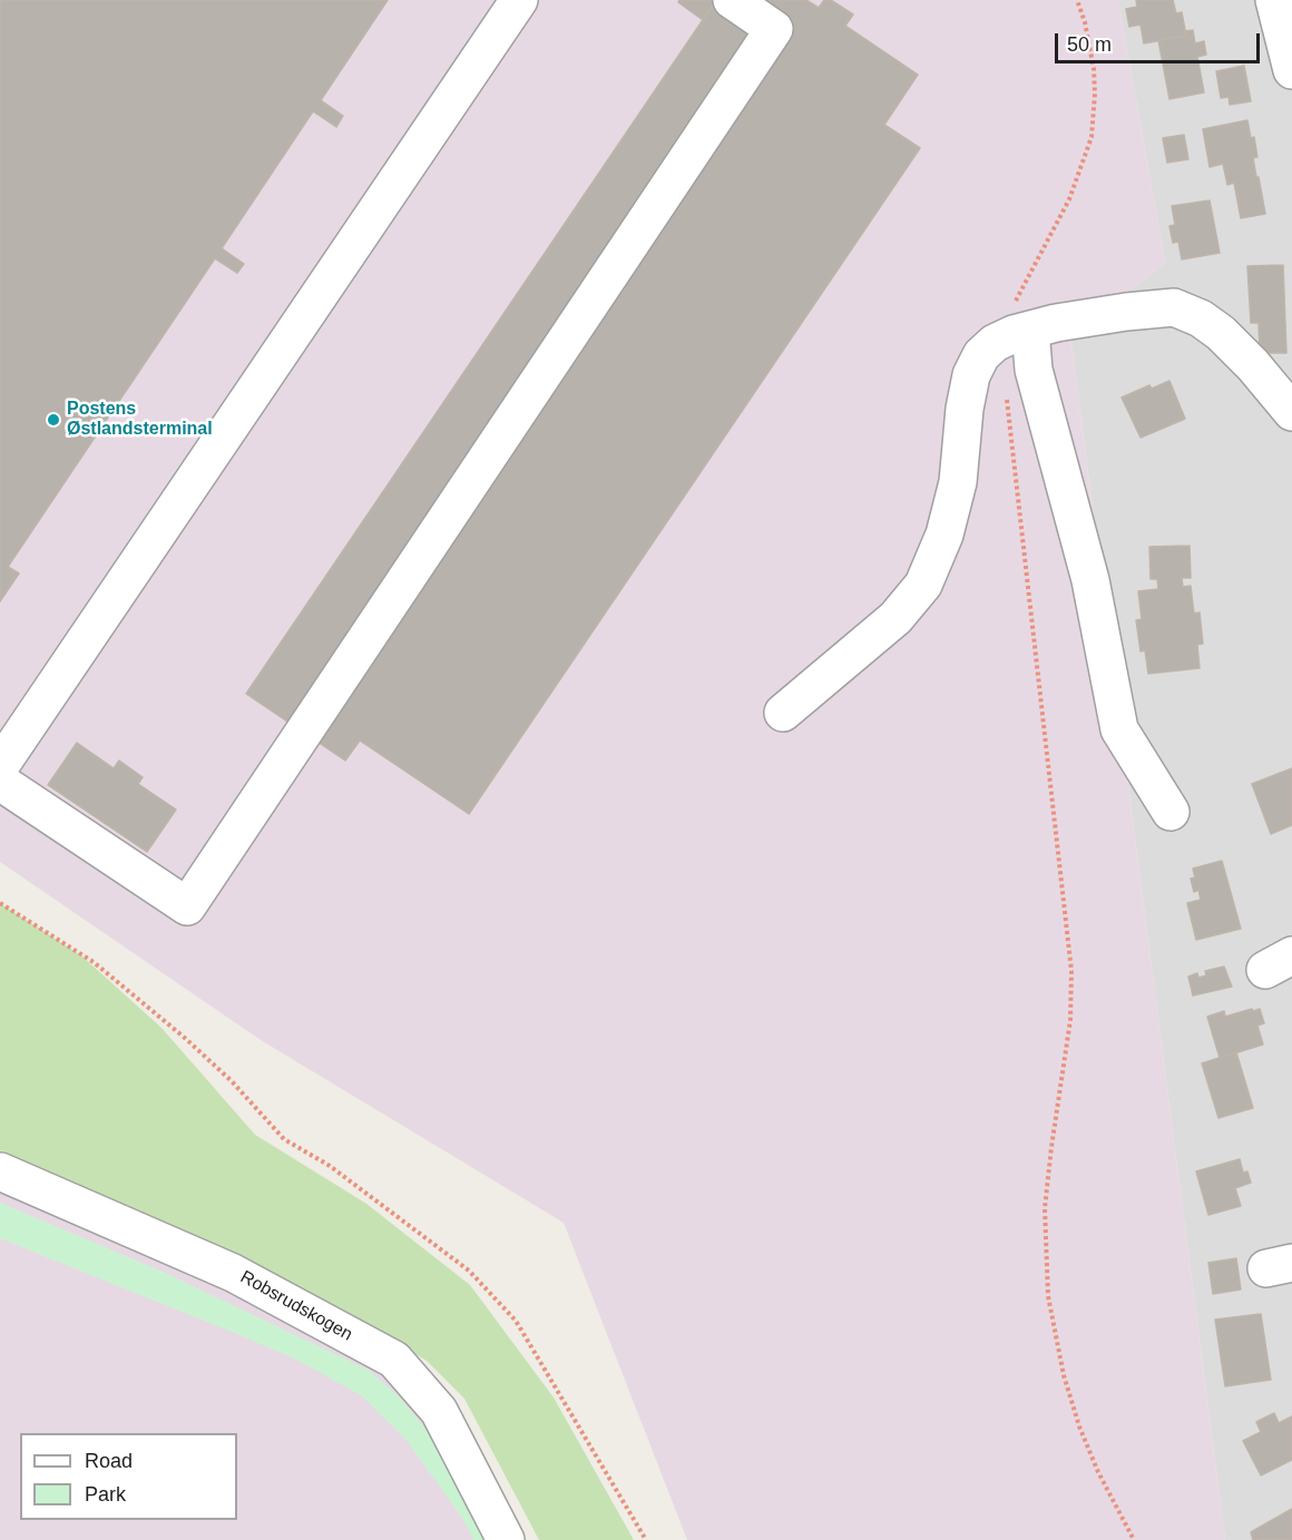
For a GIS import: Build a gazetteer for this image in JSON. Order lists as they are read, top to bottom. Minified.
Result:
{"streets":{"street":["Robsrudskogen"]},"places":["Postens Østlandsterminal"],"legend":["Road","Park"],"scale_bar":"50 m"}
